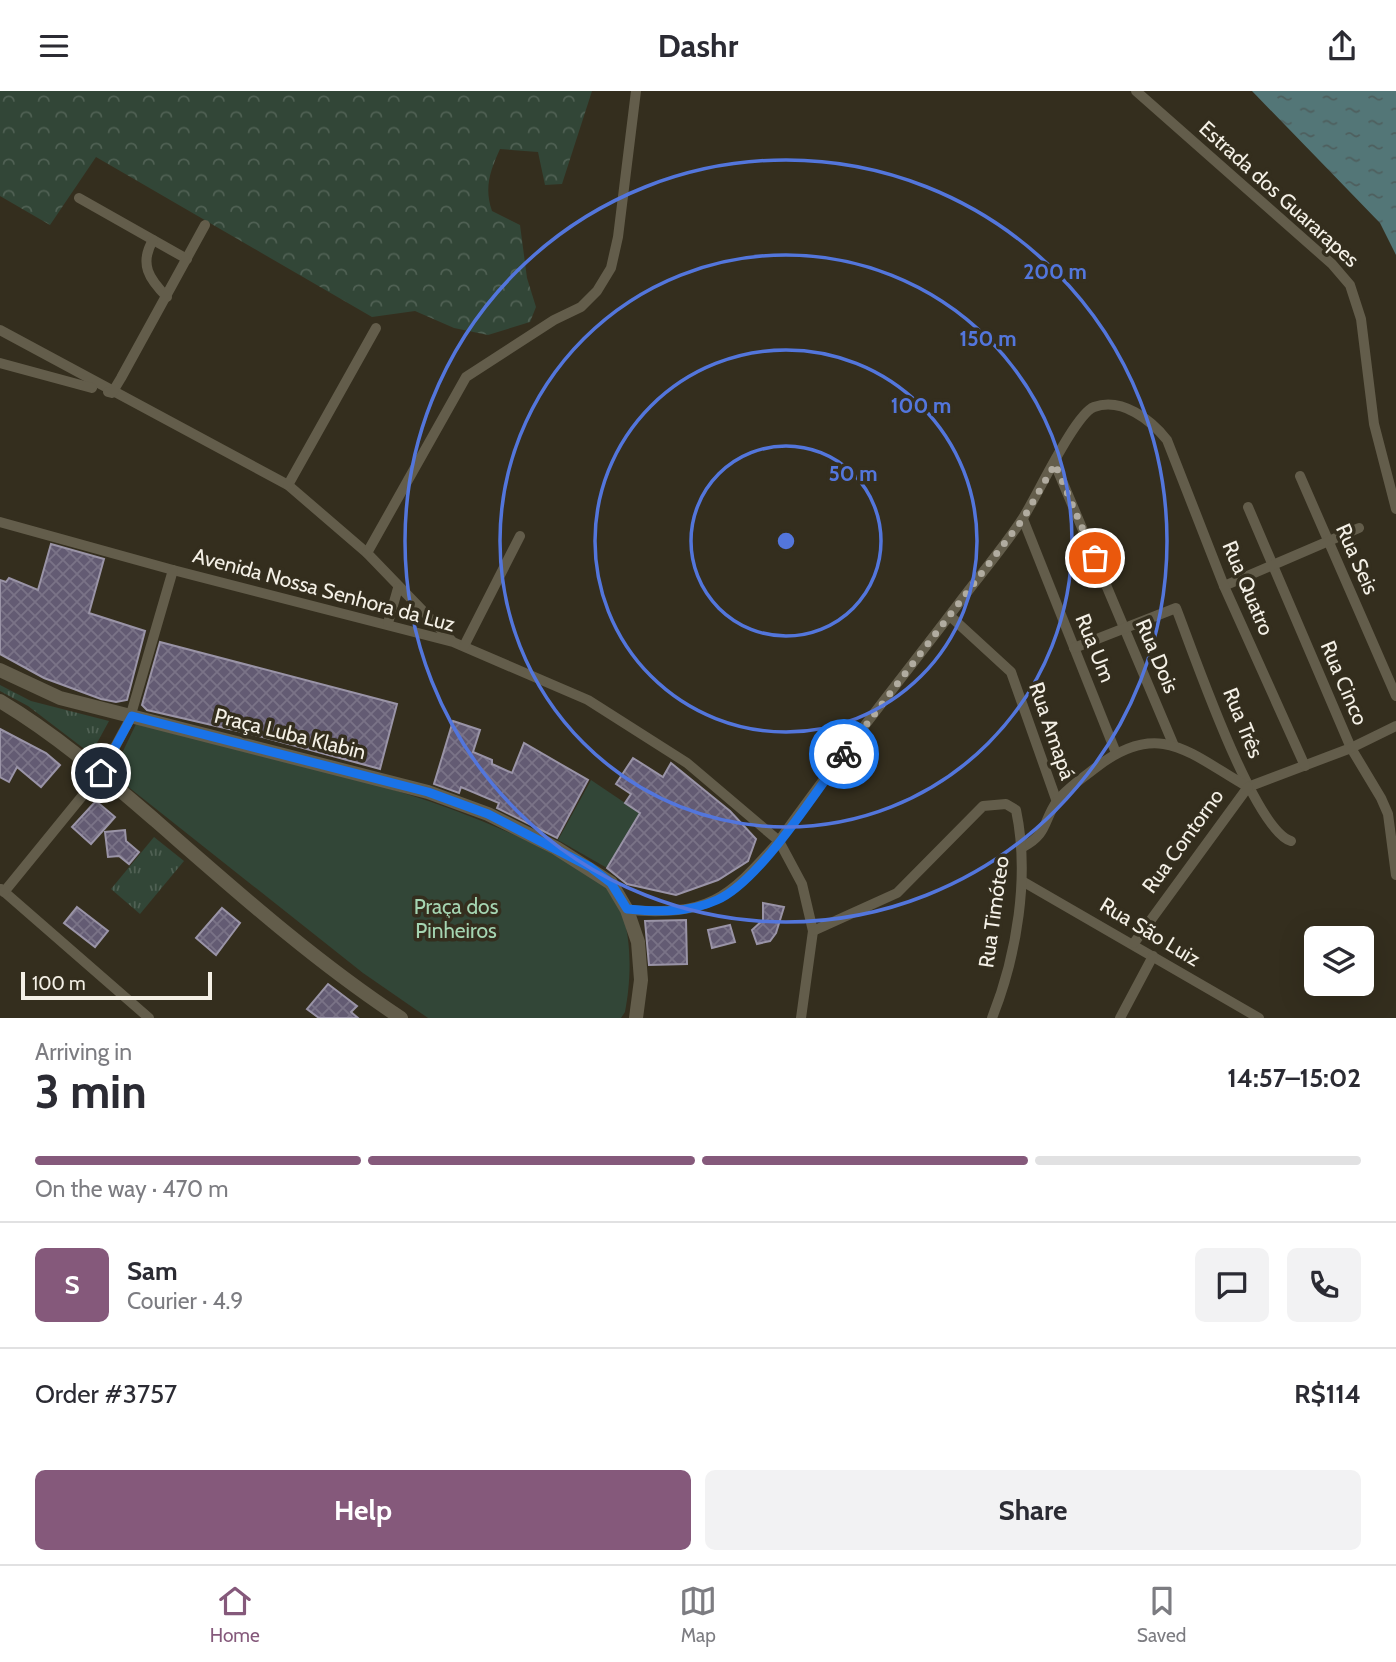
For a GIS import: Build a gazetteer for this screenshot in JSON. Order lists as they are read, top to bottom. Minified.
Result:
{"streets":{"main road":["Praça Luba Klabin"],"street":["Estrada dos Guararapes","Rua Seis","Rua Quatro","Avenida Nossa Senhora da Luz","Rua Um","Rua Dois","Rua Cinco","Rua Três","Rua Amapá","Rua Contorno","Rua Timóteo","Rua São Luiz"]},"crossings":[["Rua Quatro","Rua Dois"],["Avenida Nossa Senhora da Luz","Rua Timóteo"],["Rua Um","Rua Contorno"],["Rua Dois","Rua Três"],["Rua Dois","Rua Contorno"],["Rua Três","Rua Contorno"],["Rua Amapá","Rua Contorno"],["Rua Contorno","Rua Timóteo"],["Rua Contorno","Rua São Luiz"],["Rua Timóteo","Rua São Luiz"]],"parks":["Praça dos Pinheiros"],"scale_bar":"100 m","page":{"header":"Dashr","scale":"100 m","heading":["3 min","Arriving in","14:57–15:02"],"panel":["Sam","Courier · 4.9","Order #3757","R$114"],"bar":"On the way · 470 m","round":"S","buttons":["Help","Share"],"tabs":["Home","Map","Saved"]},"rings":["200 m","150 m","100 m","50 m"]}
